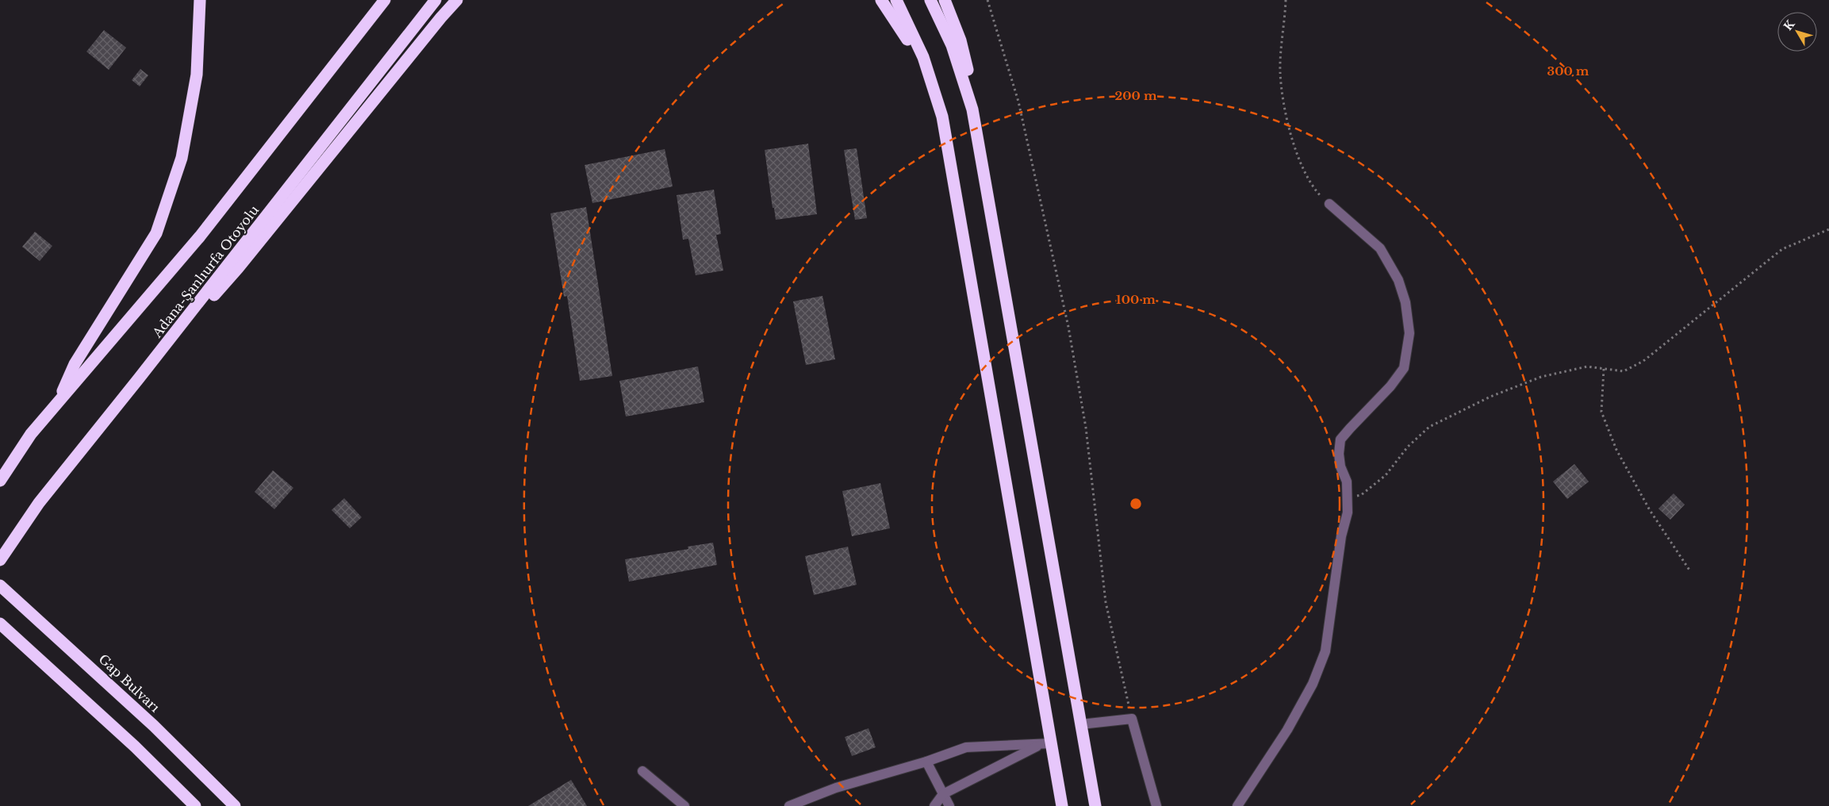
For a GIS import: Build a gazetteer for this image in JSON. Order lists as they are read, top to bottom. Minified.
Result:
{"streets":{"highway":["Adana-Şanlıurfa Otoyolu","Gap Bulvarı"]},"north":"top left","rings":["300 m","200 m","100 m"]}
